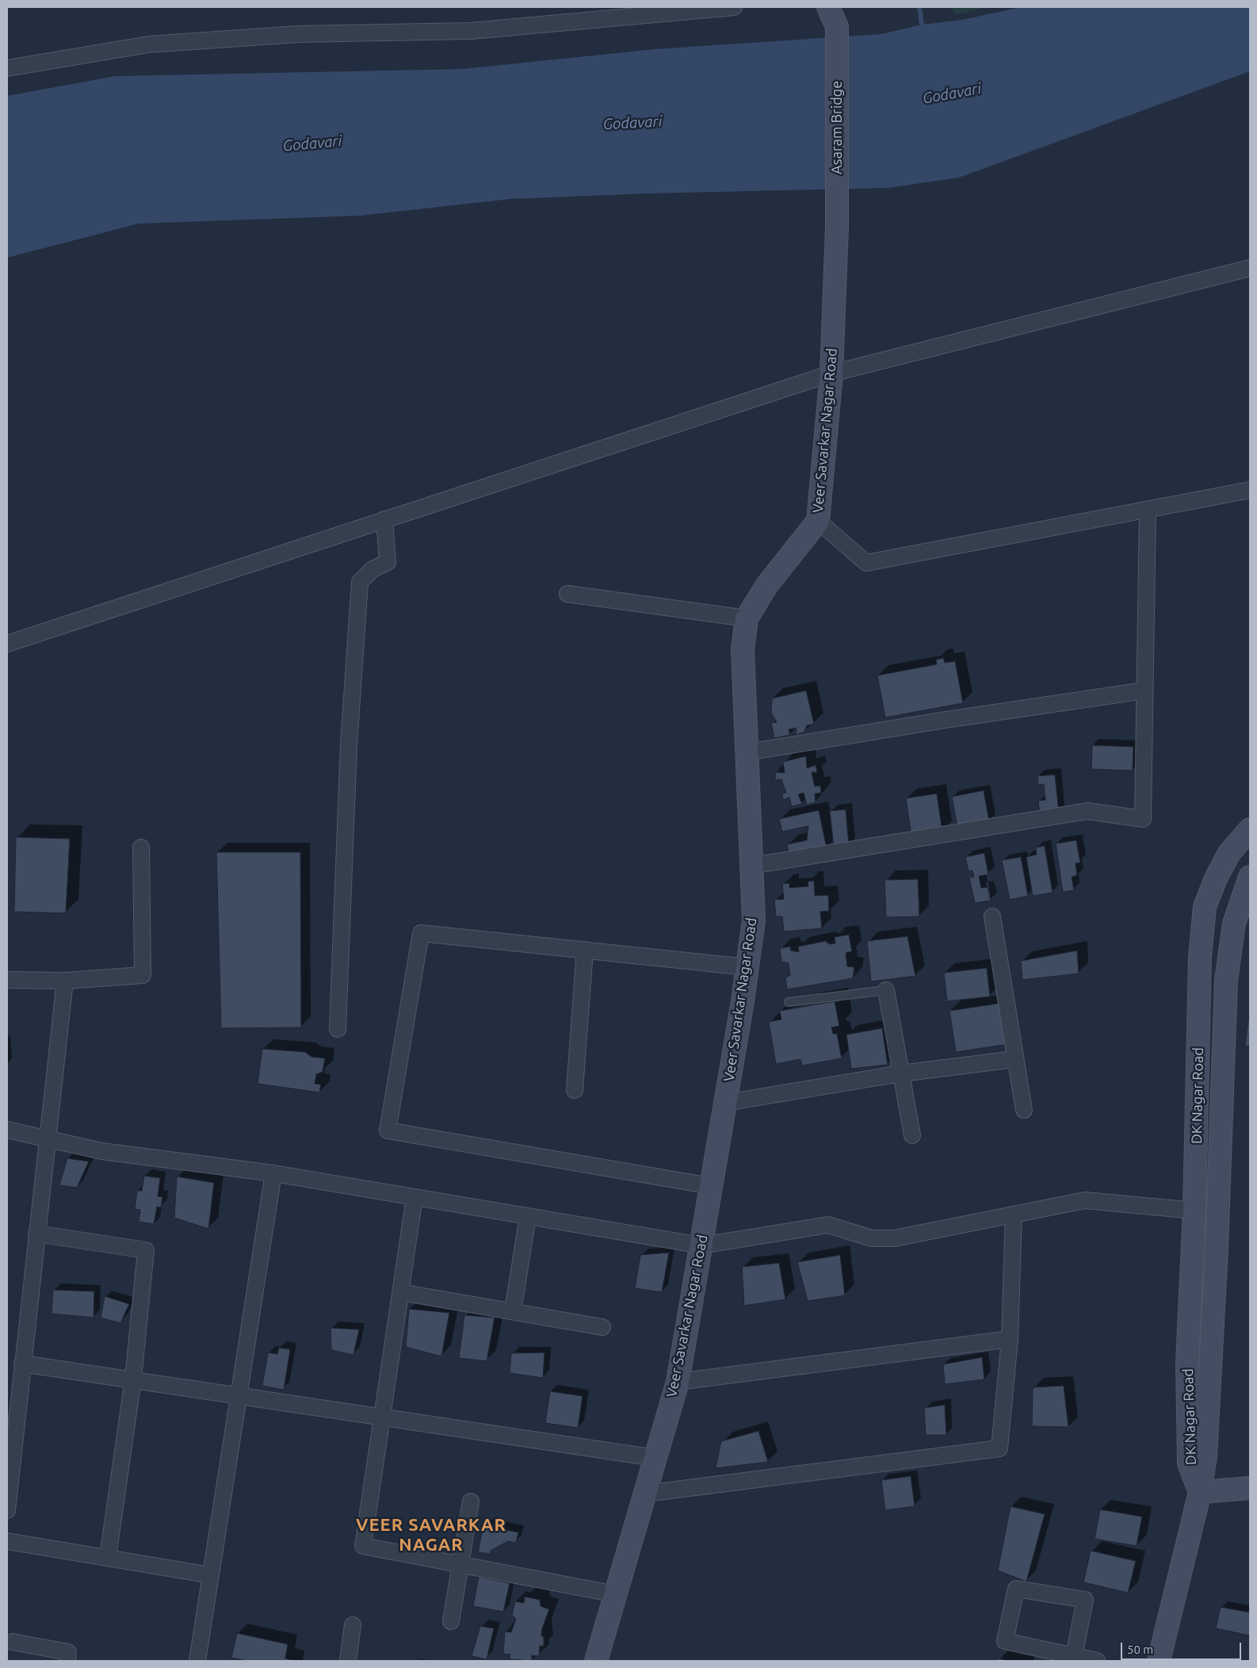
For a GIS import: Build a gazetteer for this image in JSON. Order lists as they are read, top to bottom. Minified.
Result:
{"streets":{"street":["Asaram Bridge","Veer Savarkar Nagar Road","DK Nagar Road"]},"crossings":[["Asaram Bridge","Veer Savarkar Nagar Road"]],"districts":["VEER SAVARKAR NAGAR"],"water":["Godavari"],"scale_bar":"50 m"}
